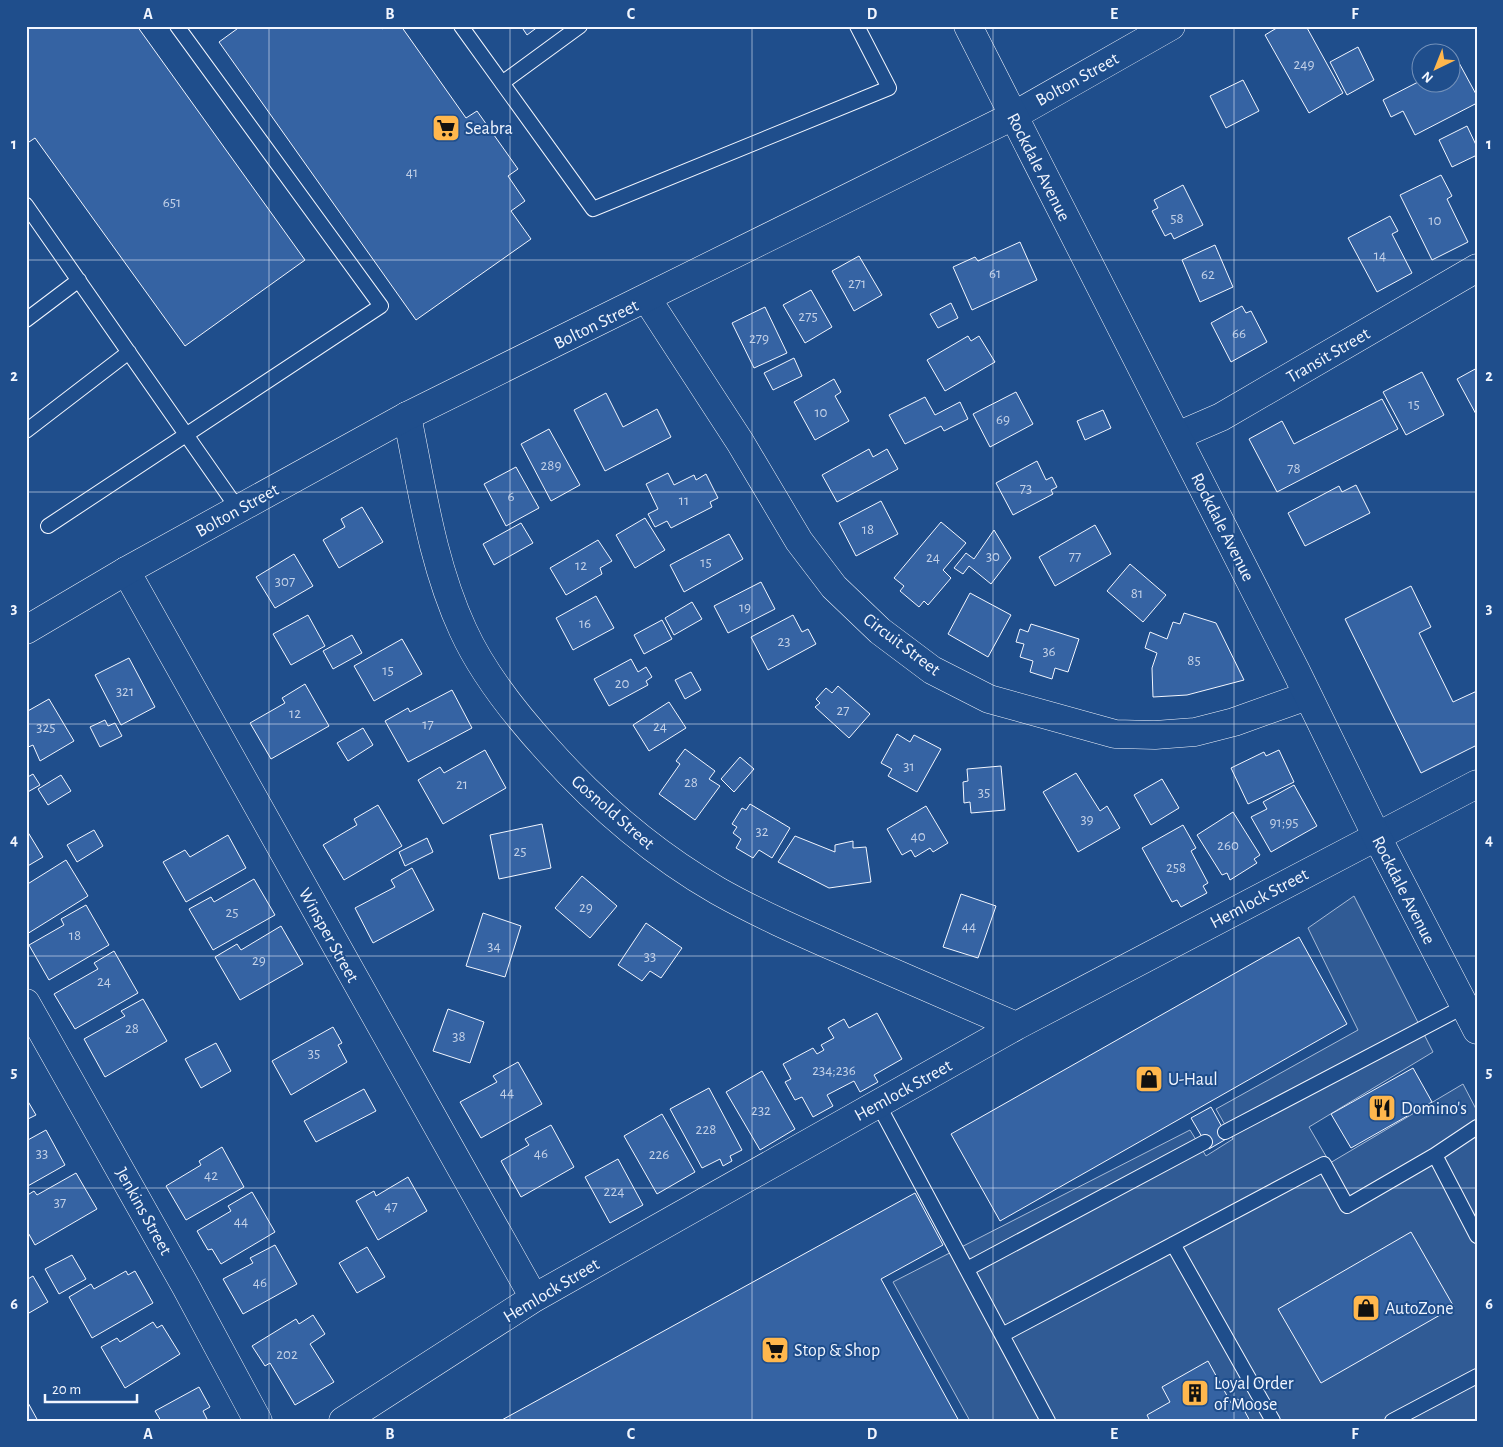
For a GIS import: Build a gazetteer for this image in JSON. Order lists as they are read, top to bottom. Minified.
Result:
{"streets":{"street":["Bolton Street","Rockdale Avenue","Transit Street","Circuit Street","Gosnold Street","Hemlock Street","Winsper Street","Jenkins Street"]},"crossings":[["Bolton Street","Rockdale Avenue"],["Bolton Street","Circuit Street"],["Bolton Street","Gosnold Street"],["Bolton Street","Winsper Street"],["Rockdale Avenue","Transit Street"],["Rockdale Avenue","Circuit Street"],["Rockdale Avenue","Hemlock Street"],["Gosnold Street","Hemlock Street"],["Hemlock Street","Winsper Street"]],"places":{"supermarket":["Seabra","Stop & Shop"],"shop":["U-Haul","AutoZone"],"restaurant":["Domino's"],"building":["Loyal Order of Moose"]},"house_numbers":["249","41","651","58","10","14","61","62","271","275","66","279","15","10","69","289","78","73","6","11","18","30","77","24","15","12","307","81","19","16","23","36","85","15","20","321","27","12","17","24","325","31","28","21","35","39","91;95","32","40","260","25","258","29","25","44","18","34","33","29","24","28","38","35","234;236","44","232","228","33","46","226","42","224","37","47","44","46","202"],"scale_bar":"20 m","north":"bottom left","grid":{"columns":["A","B","C","D","E","F"],"rows":["1","2","3","4","5","6"]}}
